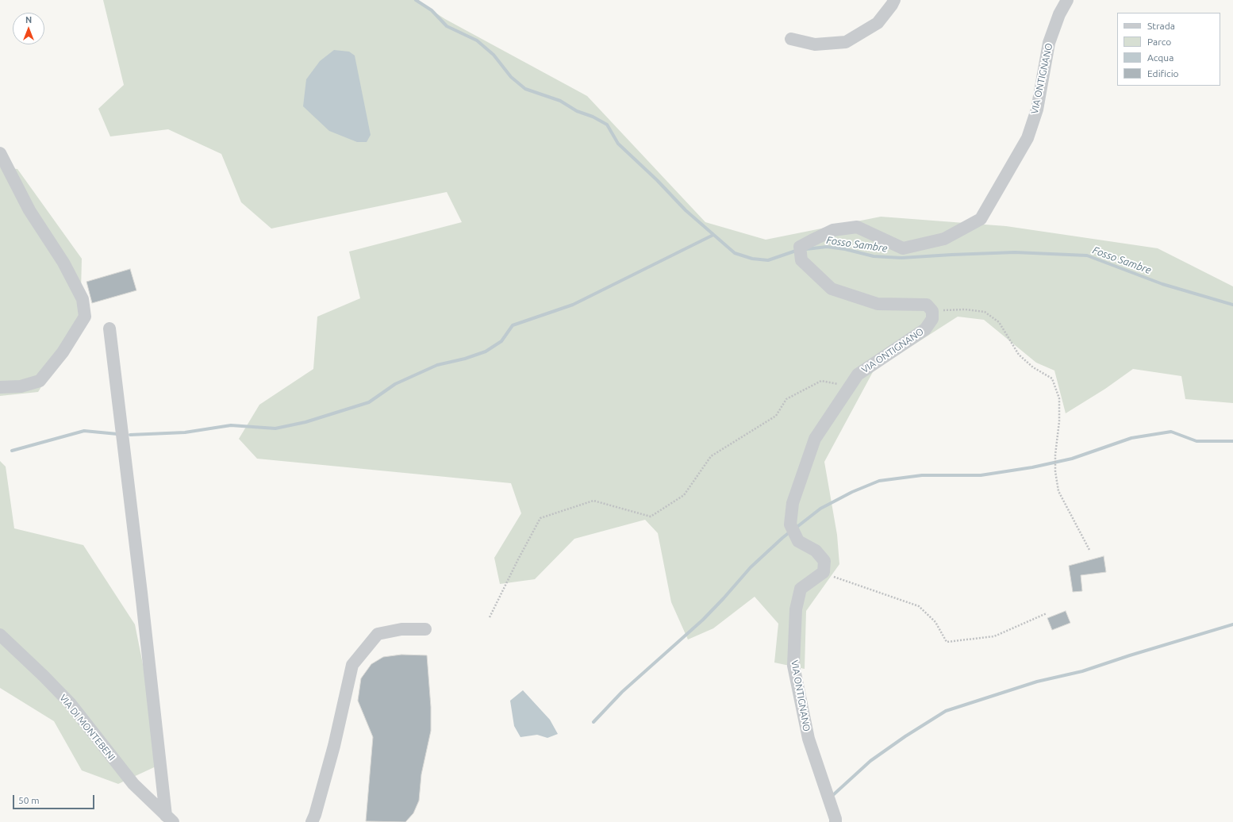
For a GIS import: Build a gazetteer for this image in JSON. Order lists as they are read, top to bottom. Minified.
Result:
{"streets":{"street":["VIA ONTIGNANO","VIA DI MONTEBENI"]},"water":["Fosso Sambre"],"legend":["Strada","Parco","Acqua","Edificio"],"scale_bar":"50 m","north":"top"}
